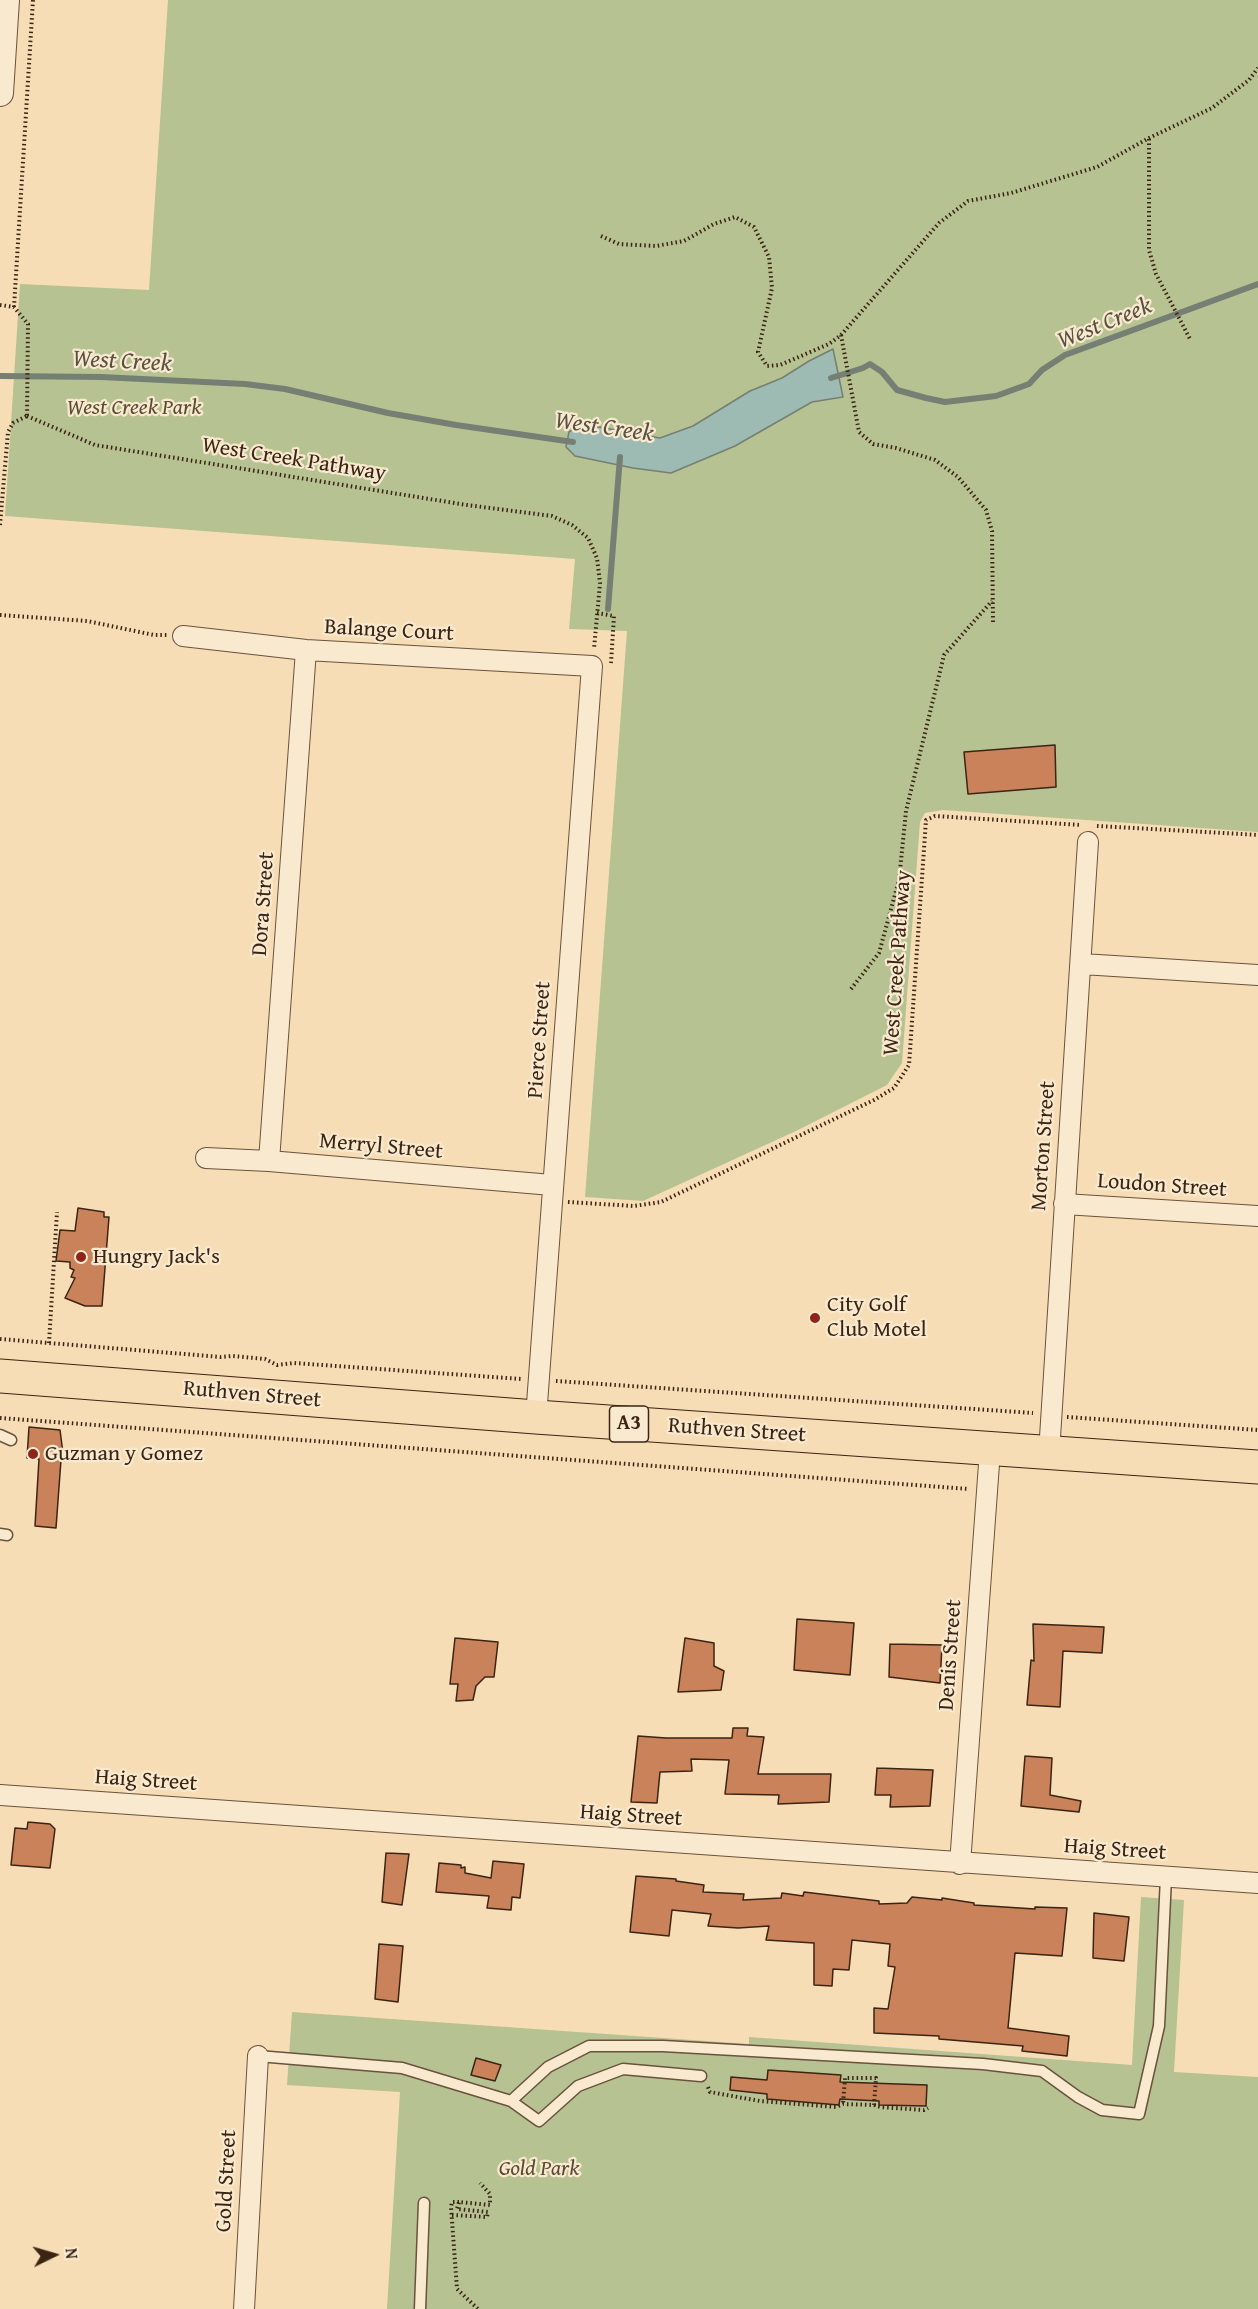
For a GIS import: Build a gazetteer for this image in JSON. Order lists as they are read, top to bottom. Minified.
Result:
{"streets":{"highway":["Ruthven Street","A3"],"street":["Balange Court","Dora Street","Pierce Street","Morton Street","Merryl Street","Loudon Street","Denis Street","Haig Street","Gold Street"],"path":["West Creek Pathway"]},"crossings":[["West Creek Pathway","Balange Court"],["West Creek Pathway","Pierce Street"],["Balange Court","Dora Street"],["Balange Court","Pierce Street"],["Dora Street","Merryl Street"],["Pierce Street","Merryl Street"],["Pierce Street","Ruthven Street"],["Morton Street","Loudon Street"],["Morton Street","Ruthven Street"],["Ruthven Street","Denis Street"],["Denis Street","Haig Street"]],"water":["West Creek"],"parks":["West Creek Park","Gold Park"],"places":["Hungry Jack's","City Golf Club Motel","Guzman y Gomez"],"north":"right"}
